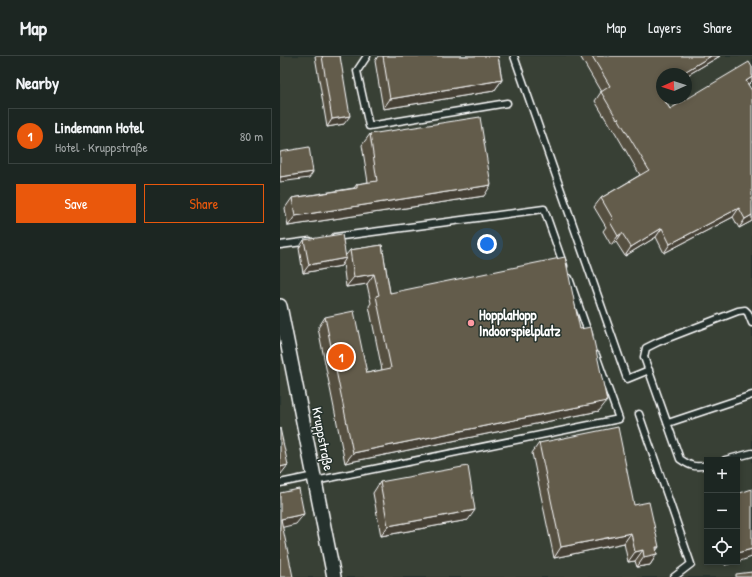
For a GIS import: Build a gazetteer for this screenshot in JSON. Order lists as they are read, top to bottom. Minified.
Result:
{"streets":{"street":["Kruppstraße"]},"places":["HopplaHopp Indoorspielplatz"],"north":"left","page":{"header":"Map","nav":["Map","Layers","Share"],"heading":"Nearby","list":[{"mark":"1","name":"Lindemann Hotel","note":"Hotel · Kruppstraße","value":"80 m"}],"buttons":["Save","Share"],"pins":"1","map_buttons":["+","−"]}}
